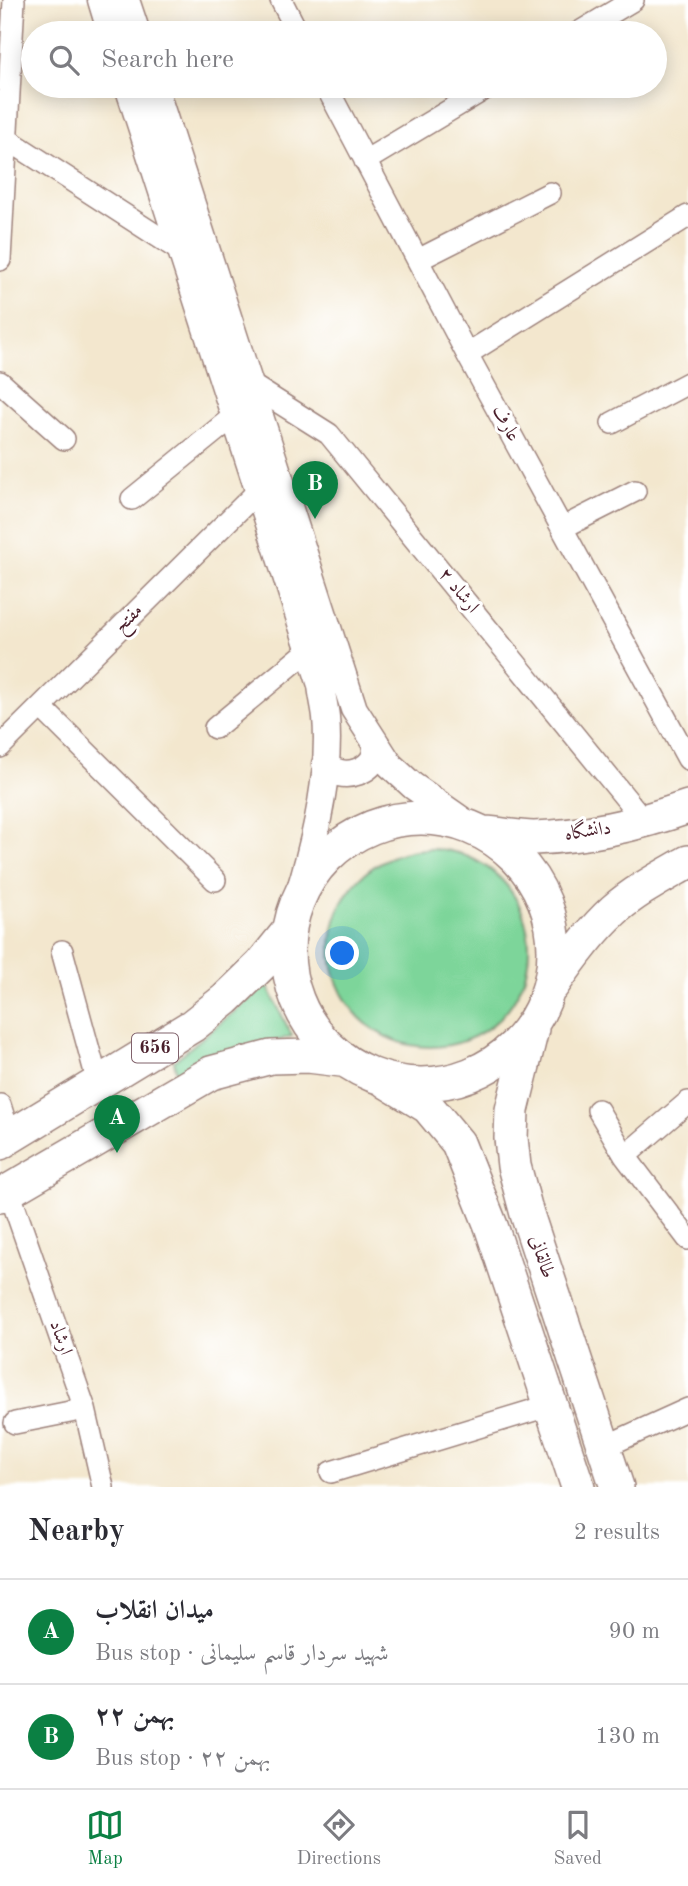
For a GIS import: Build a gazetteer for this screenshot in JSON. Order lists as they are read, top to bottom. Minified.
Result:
{"streets":{"main road":["دانشگاه","656","طالقانی"],"street":["عارف","ارشاد ۲","مفتح","ارشاد"]},"crossings":[["ارشاد ۲","دانشگاه"],["دانشگاه","656"],["656","طالقانی"],["656","ارشاد"]],"page":{"search":"Search here","pins":["B","A"],"heading":["Nearby","2 results"],"list":[{"mark":"A","name":"میدان انقلاب","note":"Bus stop · شهید سردار قاسم سلیمانی","value":"90 m"},{"mark":"B","name":"۲۲ بهمن","note":"Bus stop · ۲۲ بهمن","value":"130 m"}],"nav":["Map","Directions","Saved"]}}
